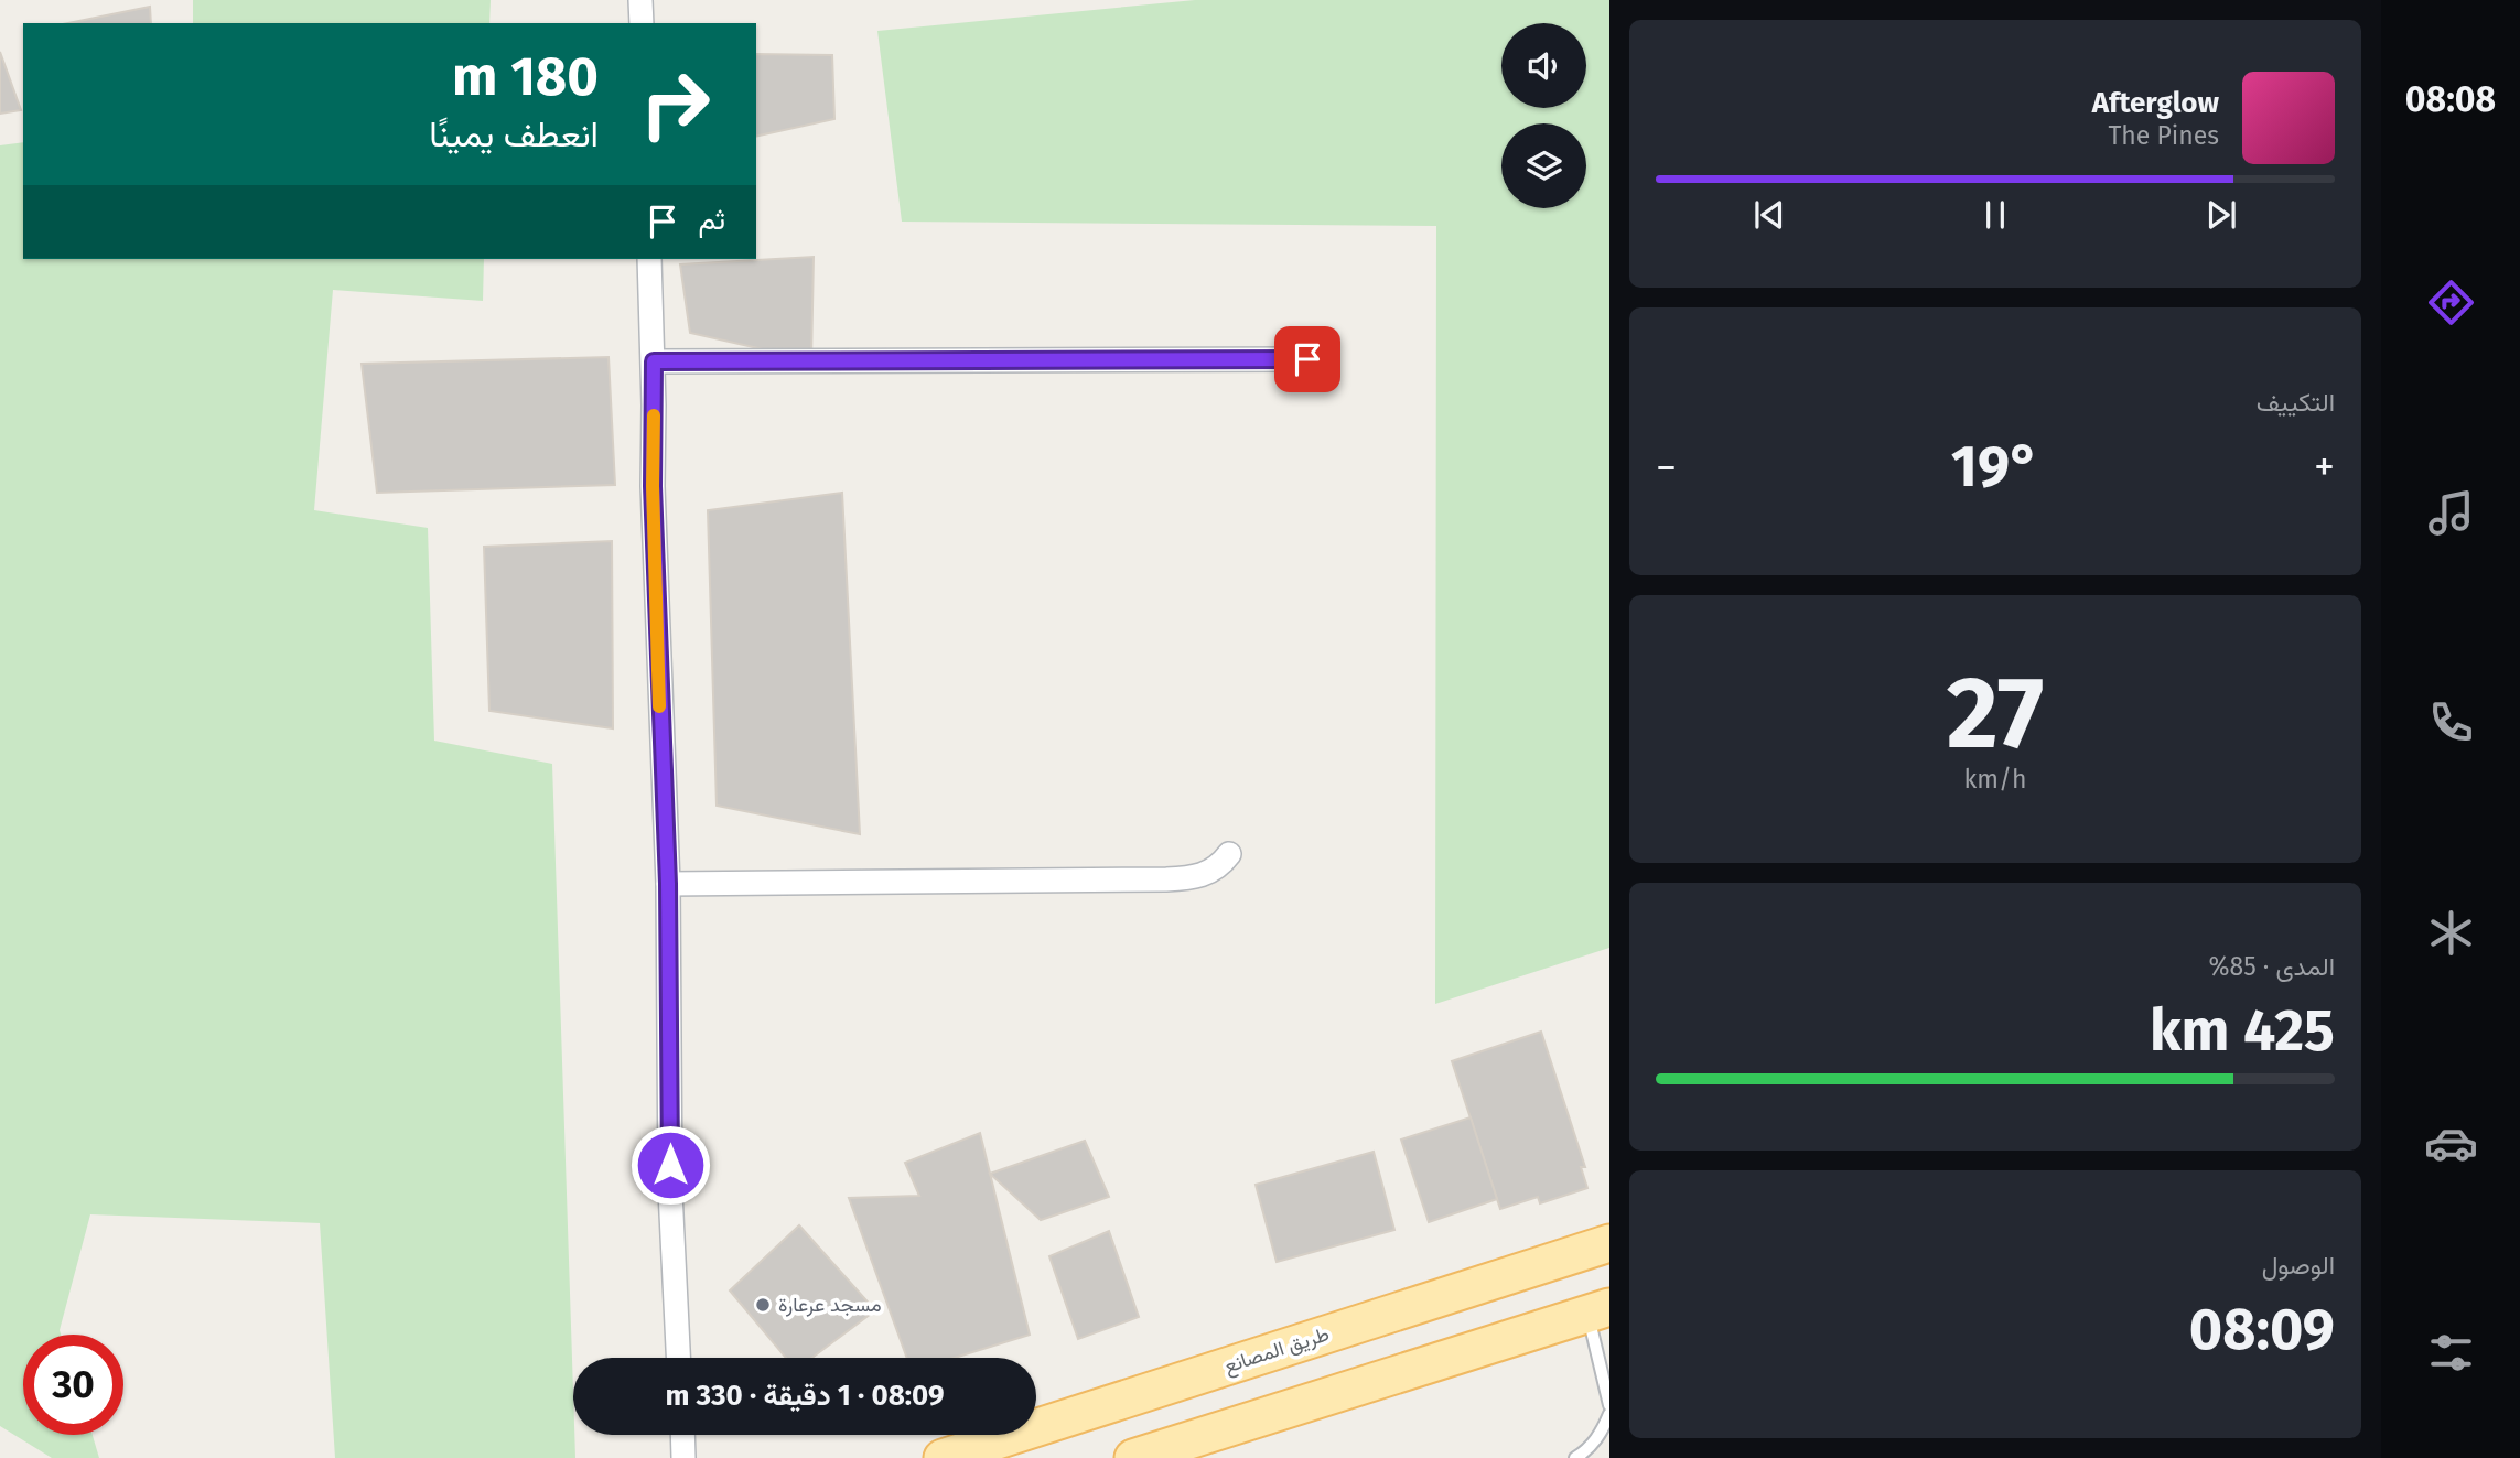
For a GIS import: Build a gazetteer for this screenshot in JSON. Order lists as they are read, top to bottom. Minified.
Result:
{"streets":{"main road":["طريق المصانع"]},"places":["مسجد عرعارة"],"page":{"tabs":"08:08","turn":["180 m","انعطف يمينًا"],"song":["Afterglow","The Pines"],"then":"ثم","tile":["التكييف",["27","km/h"],["المدى · 85%","425 km"],["الوصول","08:09"]],"heat":["−","19°","+"],"limit":"30","trip":"08:09 · 1 دقيقة · 330 m"}}
